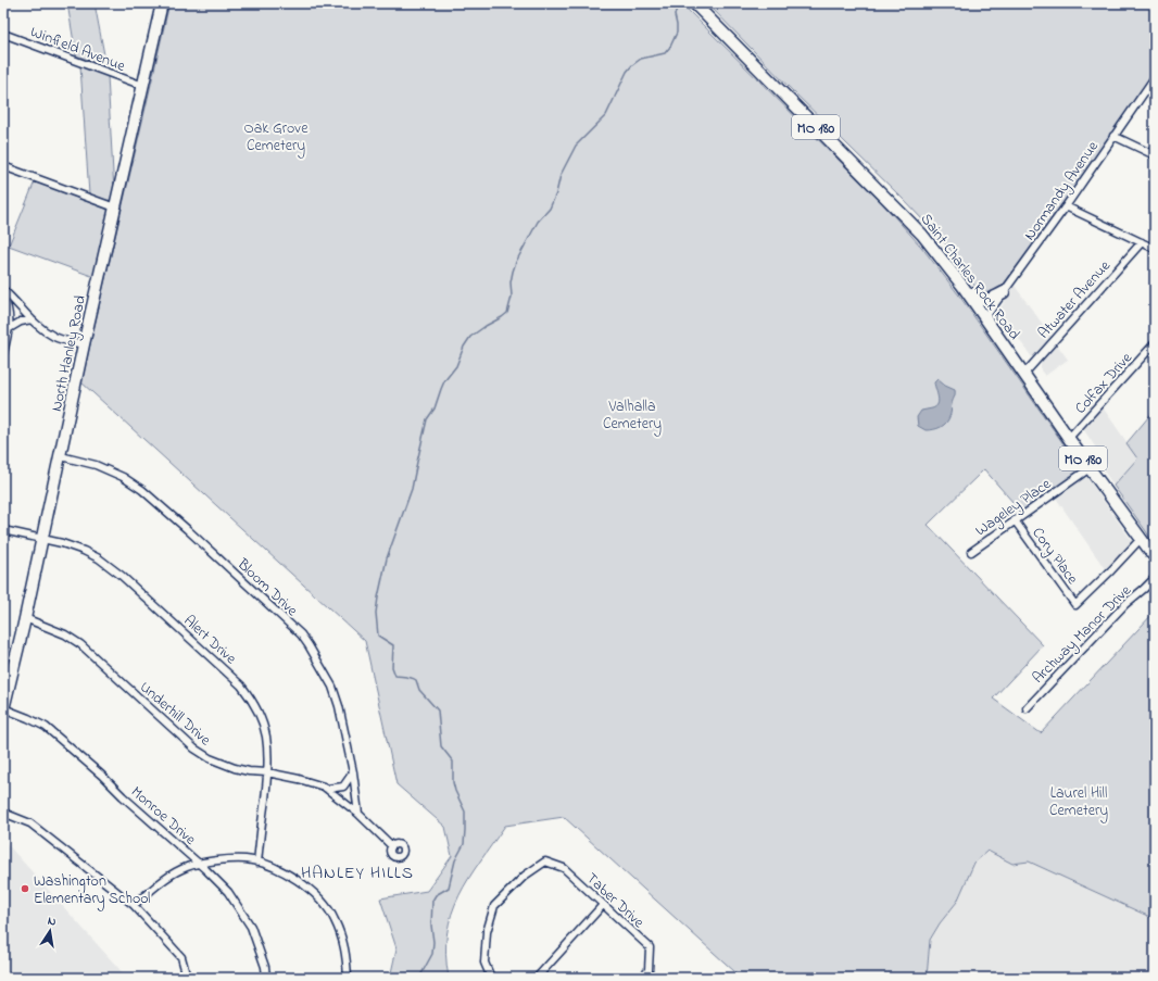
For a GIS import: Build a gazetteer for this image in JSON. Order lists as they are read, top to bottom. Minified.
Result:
{"streets":{"main road":["MO 180","Saint Charles Rock Road","North Hanley Road"],"street":["Winfield Avenue","Normandy Avenue","Atwater Avenue","Colfax Drive","Wageley Place","Cory Place","Bloom Drive","Archway Manor Drive","Alert Drive","Underhill Drive","Monroe Drive","Taber Drive"]},"crossings":[["Winfield Avenue","North Hanley Road"],["Normandy Avenue","Saint Charles Rock Road"],["Saint Charles Rock Road","Atwater Avenue"],["Saint Charles Rock Road","Colfax Drive"],["Saint Charles Rock Road","Wageley Place"],["Saint Charles Rock Road","Cory Place"],["North Hanley Road","Bloom Drive"],["North Hanley Road","Alert Drive"],["North Hanley Road","Underhill Drive"],["North Hanley Road","Monroe Drive"],["Wageley Place","Cory Place"],["Bloom Drive","Underhill Drive"],["Alert Drive","Underhill Drive"]],"districts":["HANLEY HILLS"],"parks":["Oak Grove Cemetery","Valhalla Cemetery","Laurel Hill Cemetery"],"places":["Washington Elementary School"],"north":"top"}
